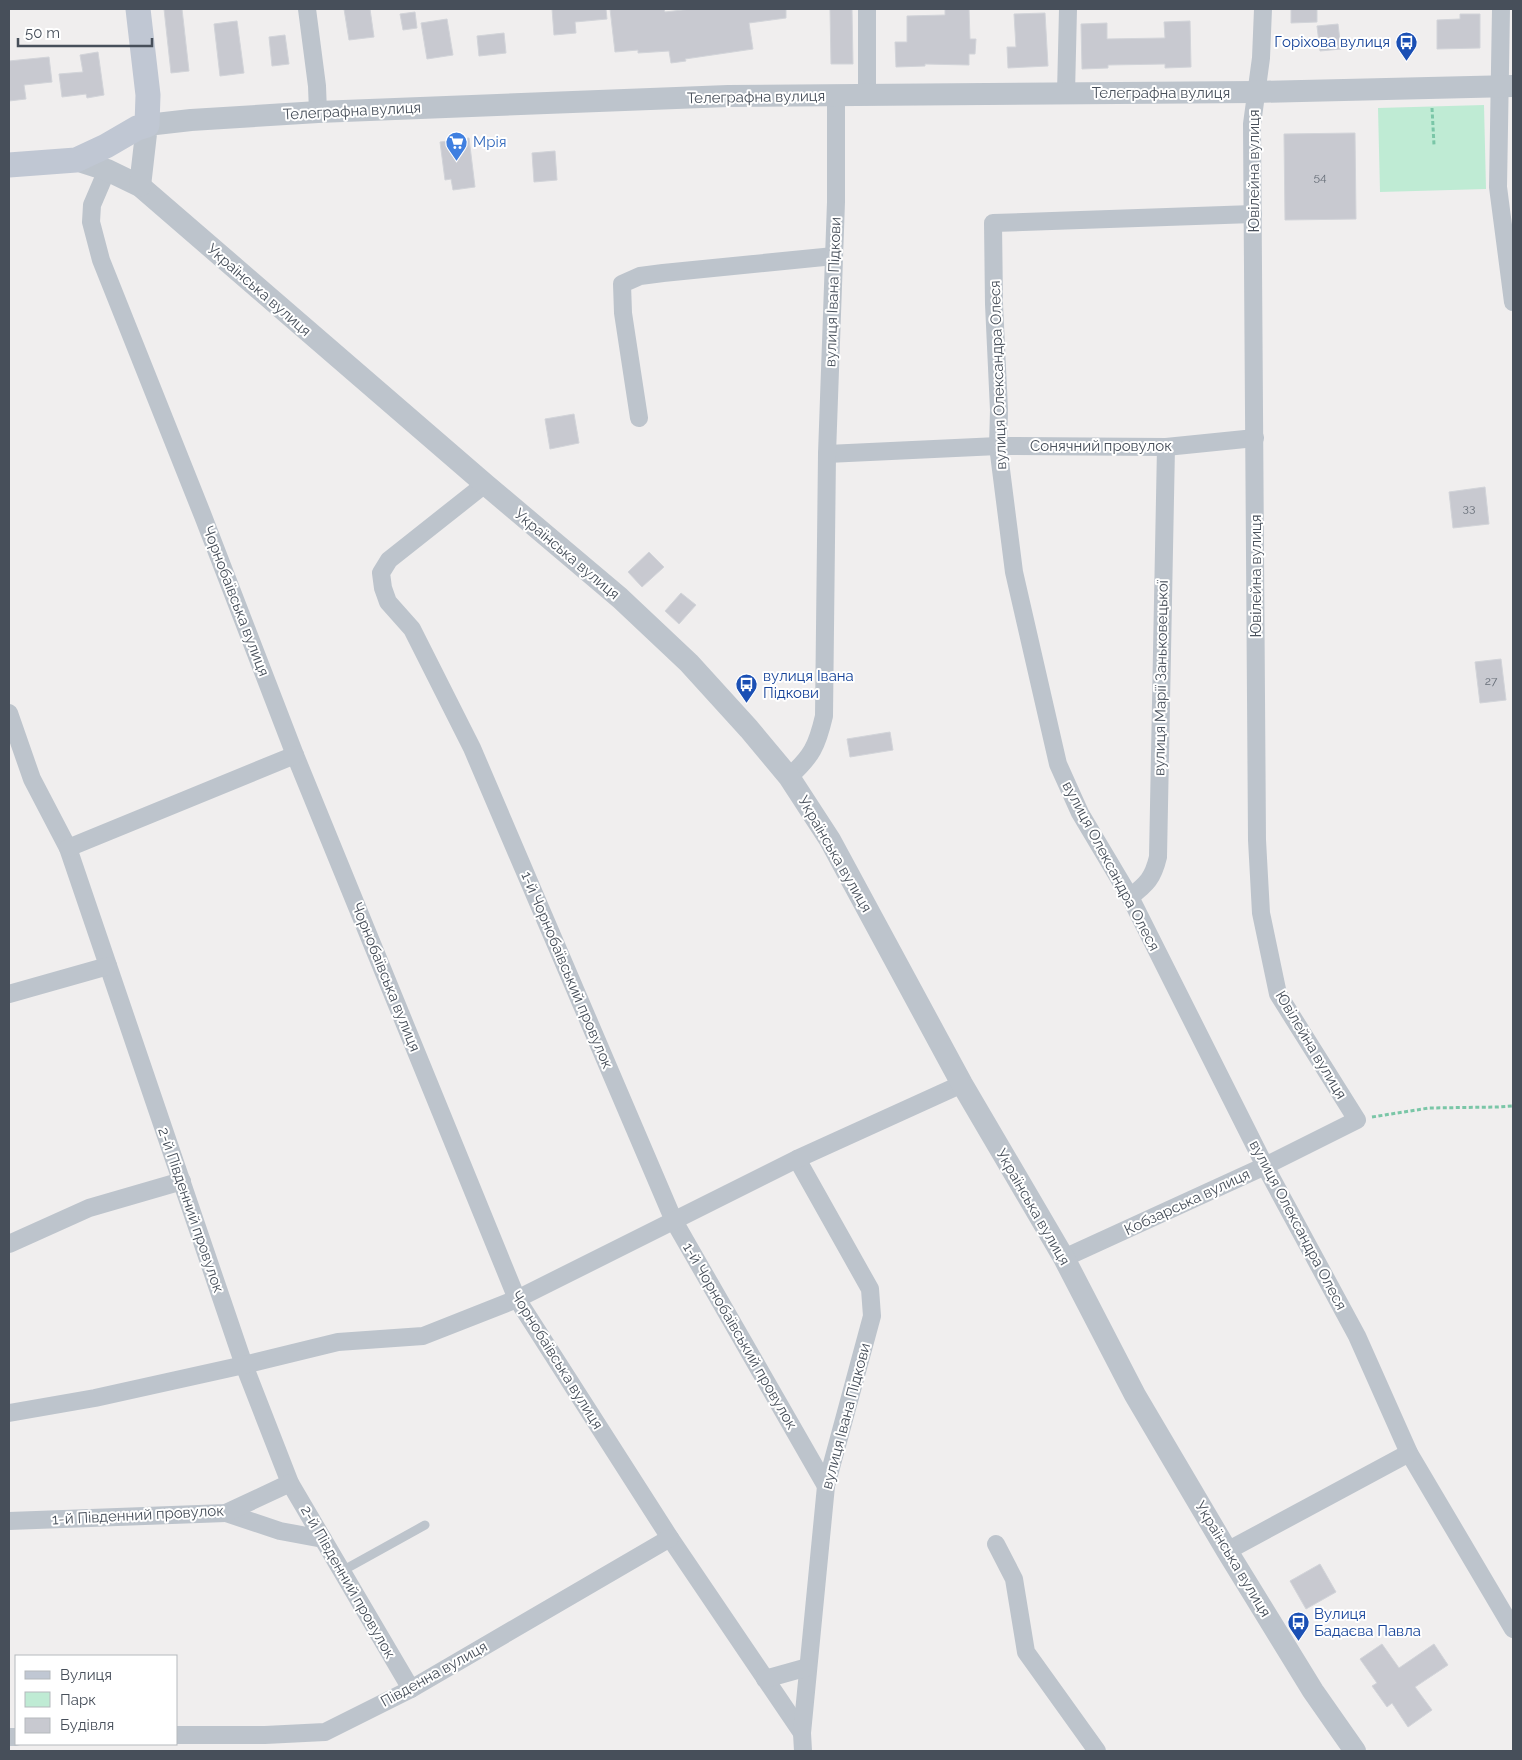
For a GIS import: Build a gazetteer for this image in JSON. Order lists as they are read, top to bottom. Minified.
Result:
{"streets":{"main road":["Телеграфна вулиця"],"street":["Ювілейна вулиця","Українська вулиця","вулиця Івана Підкови","вулиця Олександра Олеся","Сонячний провулок","Чорнобаївська вулиця","вулиця Марії Заньковецької","1-й Чорнобаївський провулок","Кобзарська вулиця","2-й Південний провулок","1-й Південний провулок","Південна вулиця"]},"crossings":[["Телеграфна вулиця","Ювілейна вулиця"],["Телеграфна вулиця","Українська вулиця"],["Телеграфна вулиця","вулиця Івана Підкови"],["Ювілейна вулиця","вулиця Олександра Олеся"],["Ювілейна вулиця","Сонячний провулок"],["Ювілейна вулиця","Кобзарська вулиця"],["Українська вулиця","вулиця Івана Підкови"],["Українська вулиця","Чорнобаївська вулиця"],["Українська вулиця","1-й Чорнобаївський провулок"],["Українська вулиця","Кобзарська вулиця"],["вулиця Івана Підкови","Сонячний провулок"],["вулиця Івана Підкови","Чорнобаївська вулиця"],["вулиця Івана Підкови","1-й Чорнобаївський провулок"],["вулиця Олександра Олеся","Сонячний провулок"],["вулиця Олександра Олеся","вулиця Марії Заньковецької"],["вулиця Олександра Олеся","Кобзарська вулиця"],["Сонячний провулок","вулиця Марії Заньковецької"],["Чорнобаївська вулиця","Південна вулиця"],["2-й Південний провулок","1-й Південний провулок"],["2-й Південний провулок","Південна вулиця"]],"places":{"bus stop":["Горіхова вулиця","вулиця Івана Підкови","Вулиця Бадаєва Павла"],"supermarket":["Мрія"]},"house_numbers":["54","33","27"],"legend":["Вулиця","Парк","Будівля"],"scale_bar":"50 m"}
